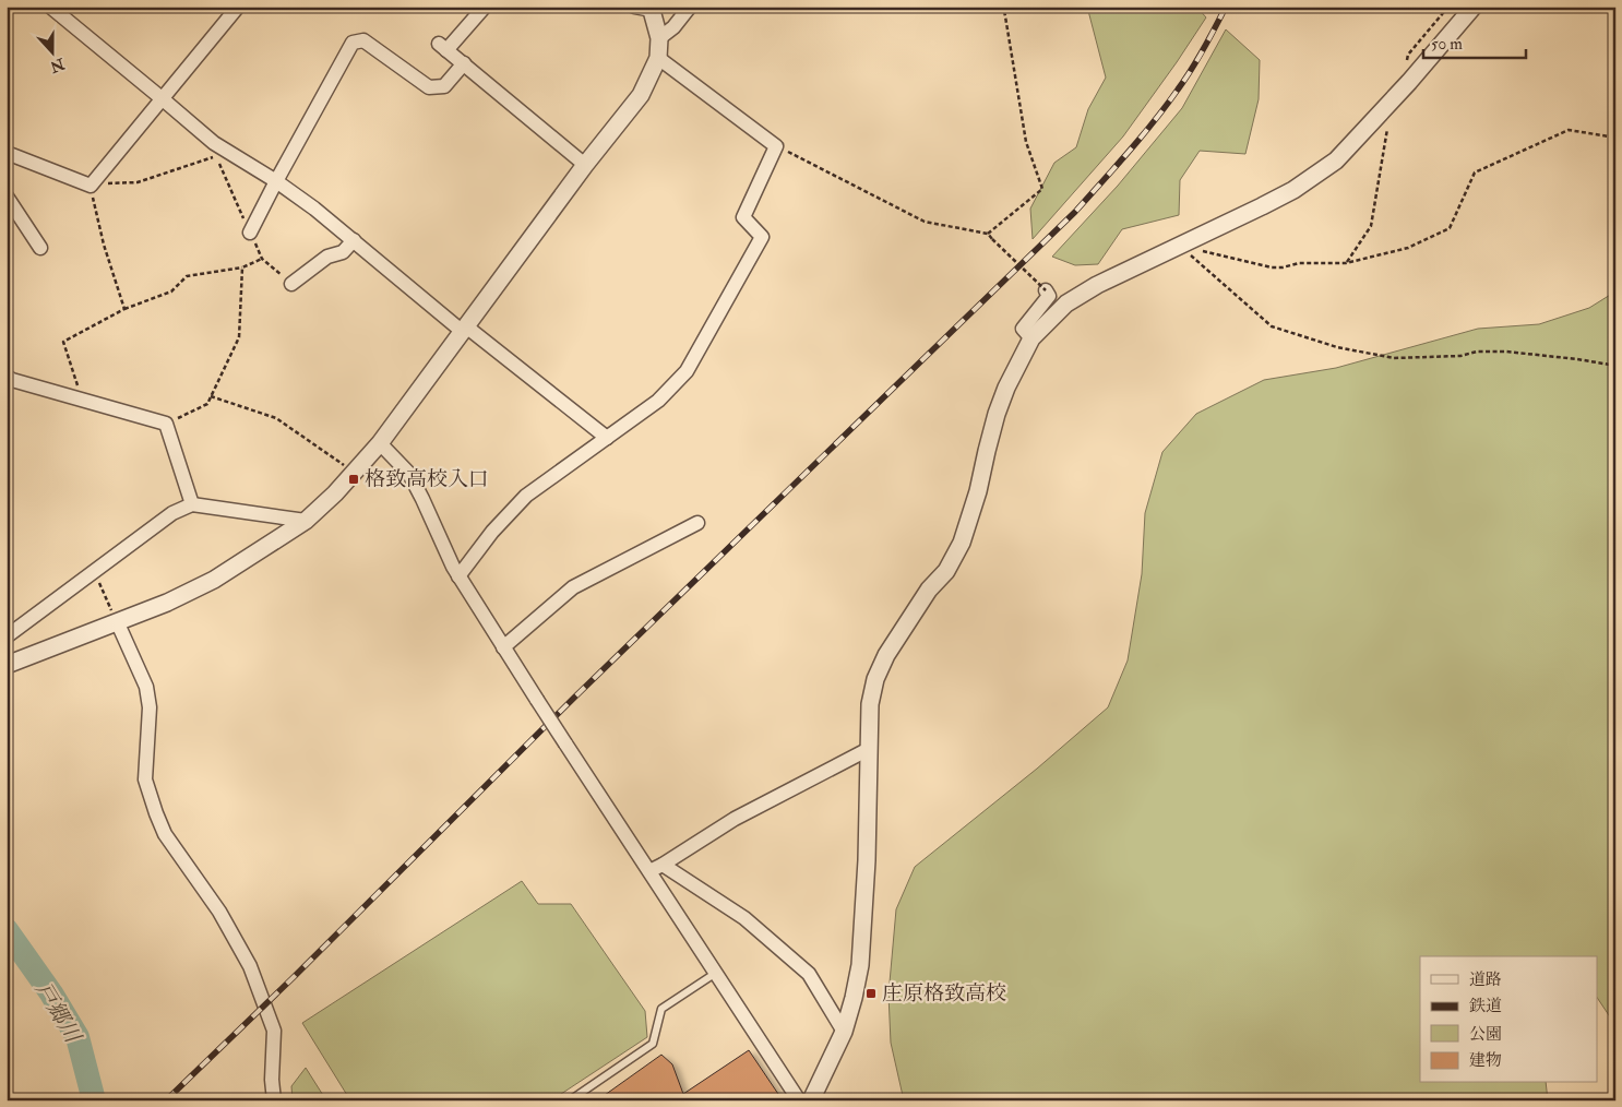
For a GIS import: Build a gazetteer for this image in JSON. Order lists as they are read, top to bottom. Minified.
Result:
{"water":["戸郷川"],"places":{"transit":["格致高校入口","庄原格致高校"]},"legend":["道路","鉄道","公園","建物"],"scale_bar":"50 m","north":"bottom"}
